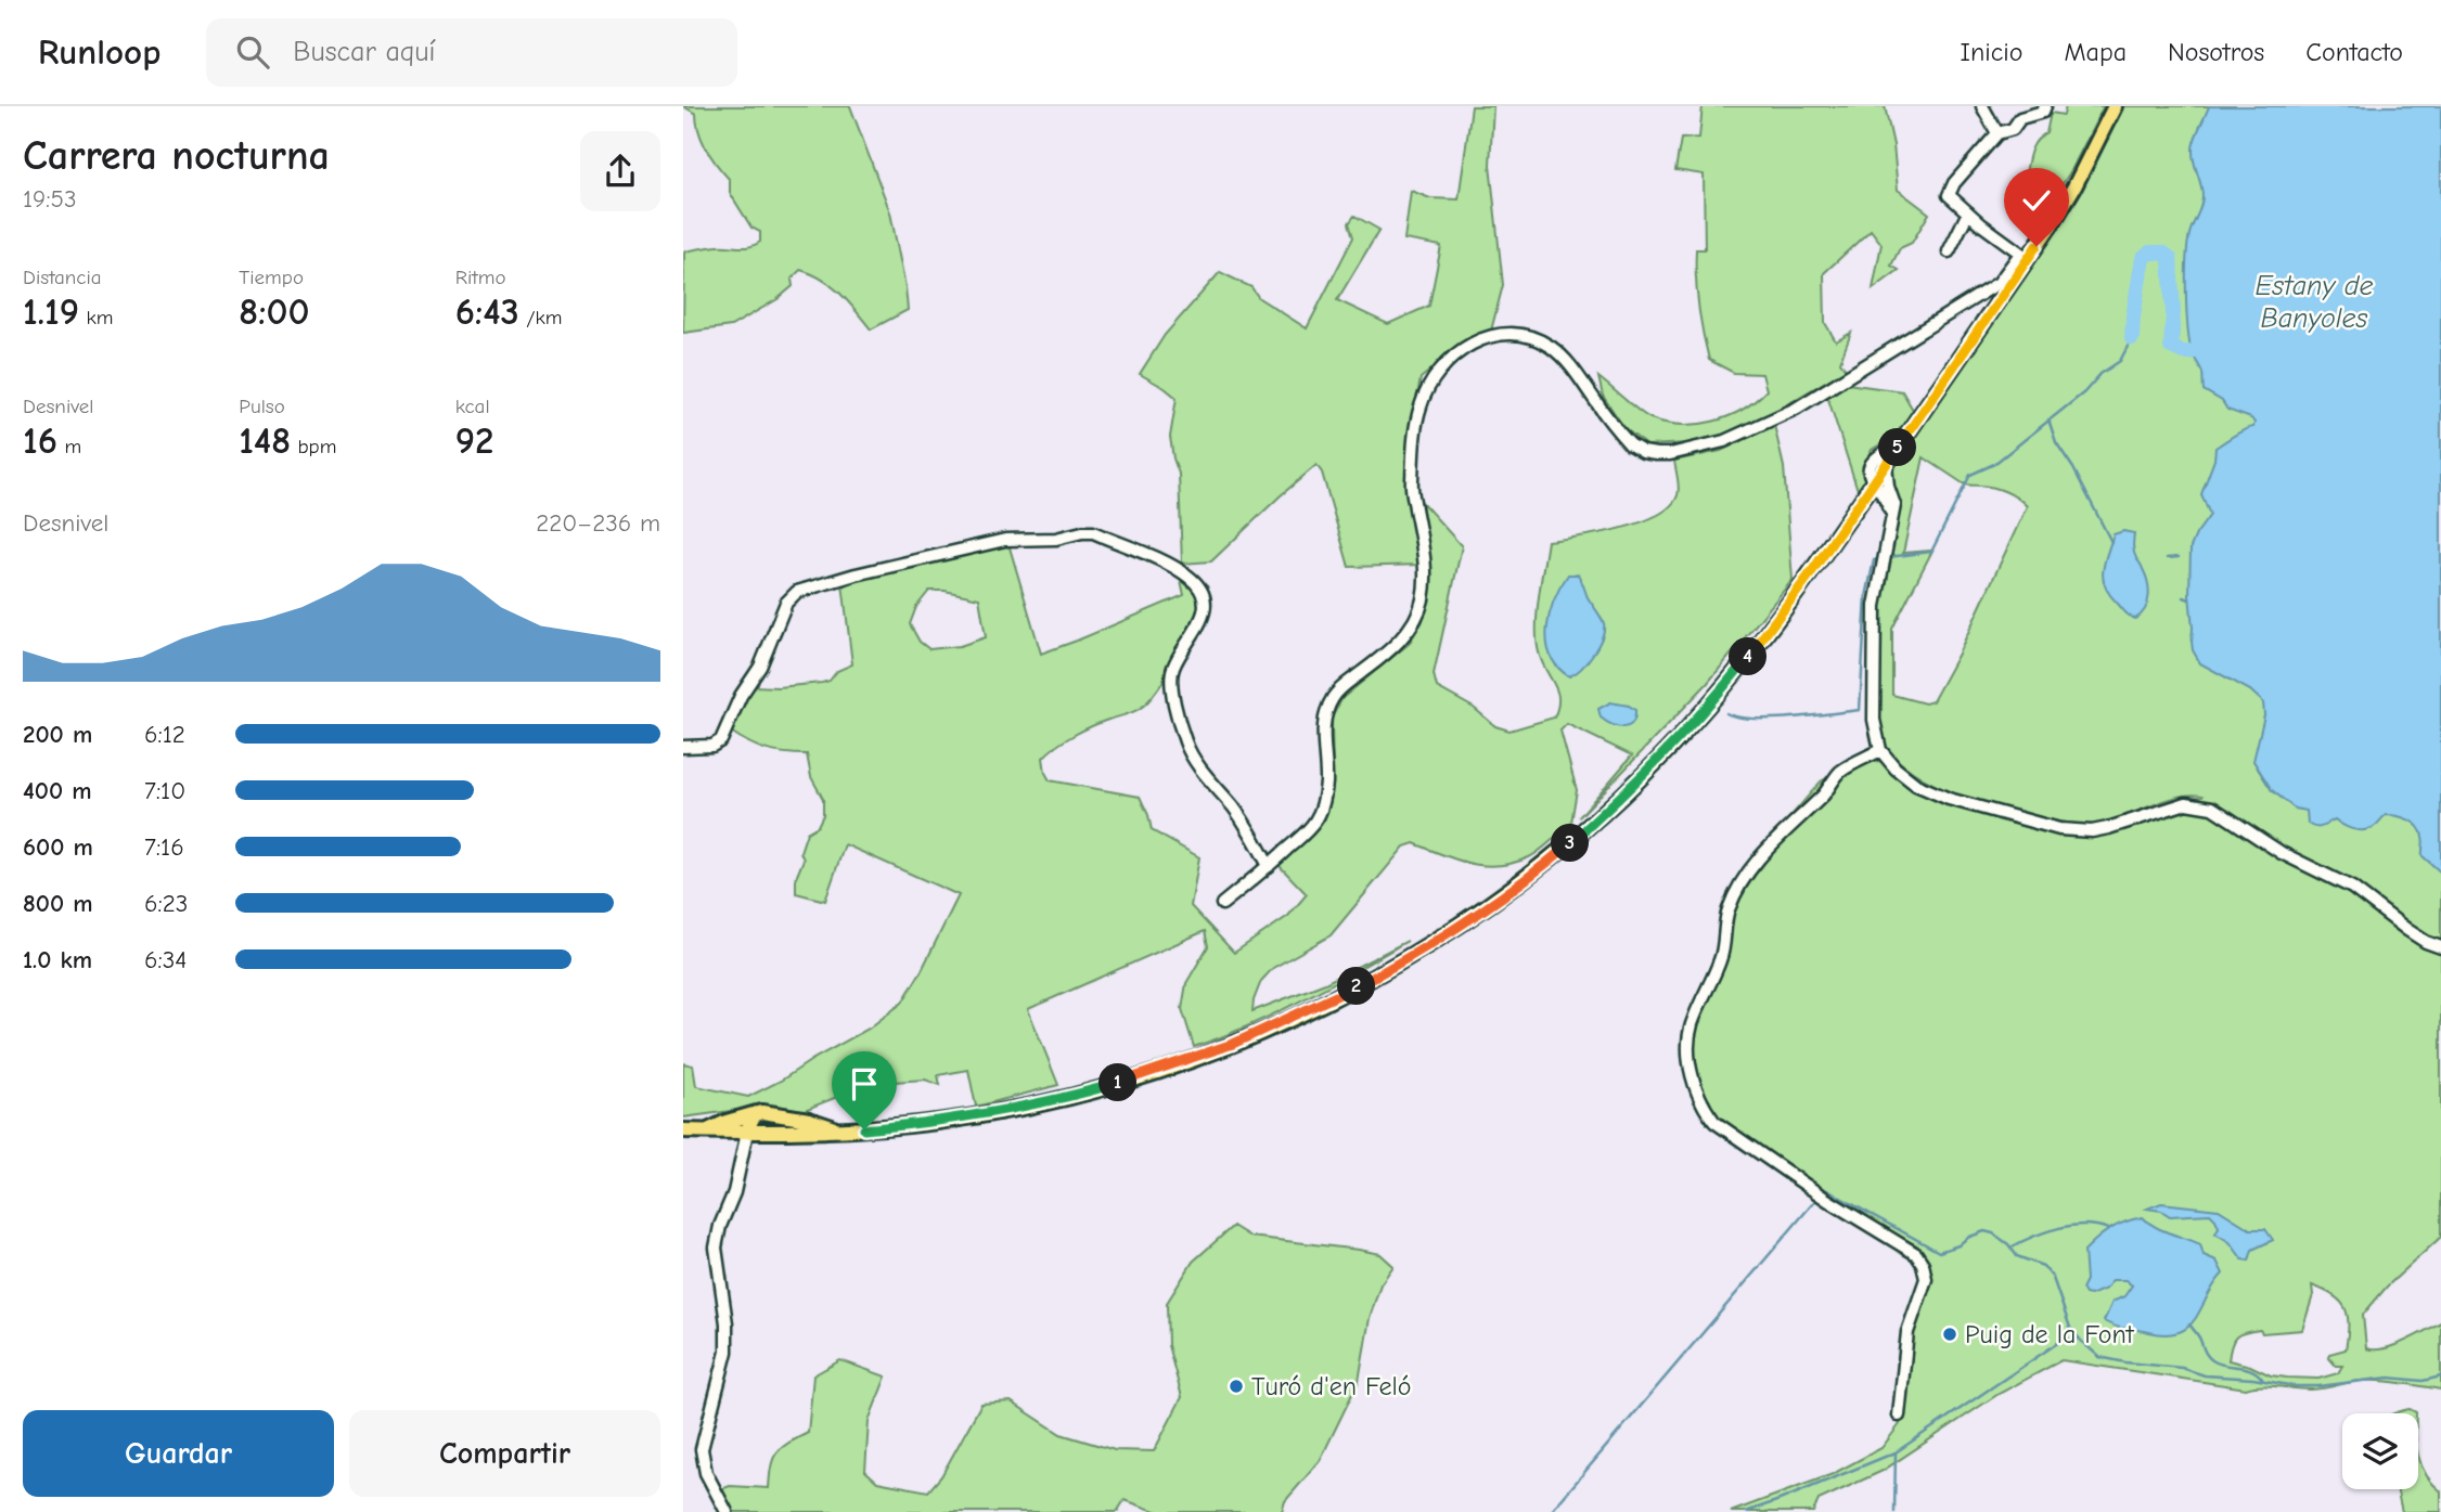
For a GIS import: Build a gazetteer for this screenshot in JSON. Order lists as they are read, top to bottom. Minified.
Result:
{"water":["Estany de Banyoles"],"places":["Puig de la Font","Turó d'en Feló"],"page":{"header":"Runloop","search":"Buscar aquí","nav":["Inicio","Mapa","Nosotros","Contacto"],"heading":["Carrera nocturna","19:53"],"stats":[["Distancia","1.19 km"],["Tiempo","8:00"],["Ritmo","6:43 /km"],["Desnivel","16 m"],["Pulso","148 bpm"],["kcal","92"]],"pins":["5","4","3","2","1"],"chart":["Desnivel","220–236 m"],"list":[{"name":"200 m","note":"6:12"},{"name":"400 m","note":"7:10"},{"name":"600 m","note":"7:16"},{"name":"800 m","note":"6:23"},{"name":"1.0 km","note":"6:34"}],"buttons":["Guardar","Compartir"]}}
